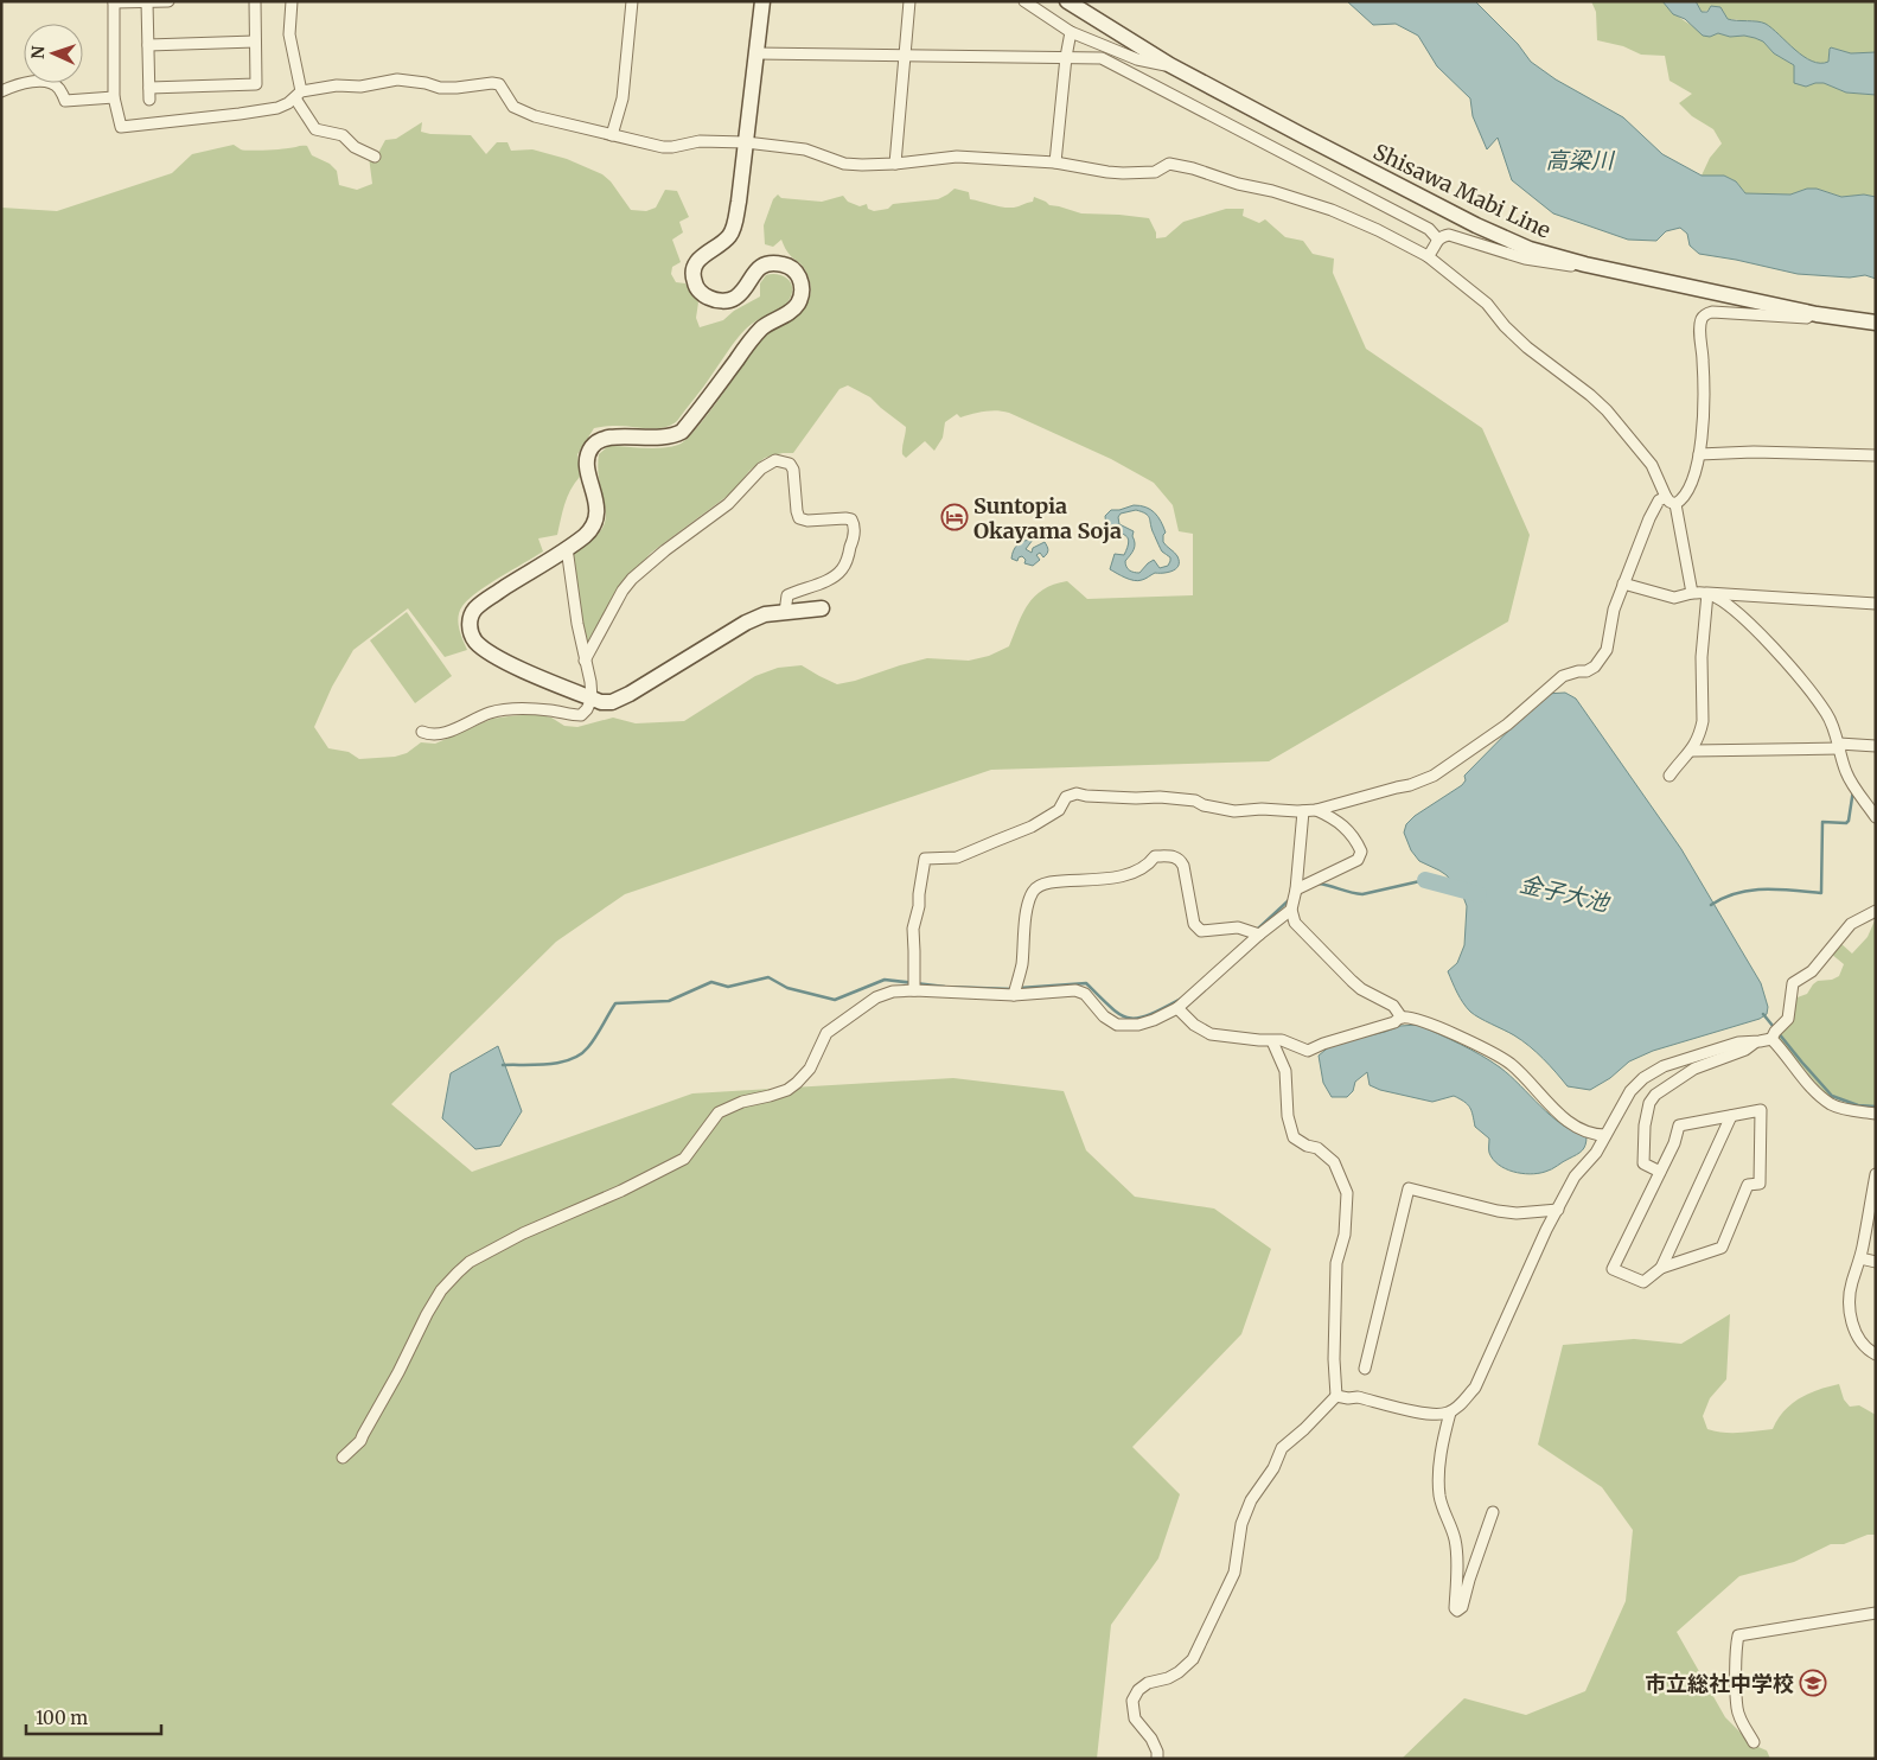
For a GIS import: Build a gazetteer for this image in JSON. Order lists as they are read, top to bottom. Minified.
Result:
{"streets":{"street":["Shisawa Mabi Line"]},"water":["高梁川","金子大池"],"places":{"hotel":["Suntopia Okayama Soja"],"school or university":["市立総社中学校"]},"scale_bar":"100 m","north":"left"}
